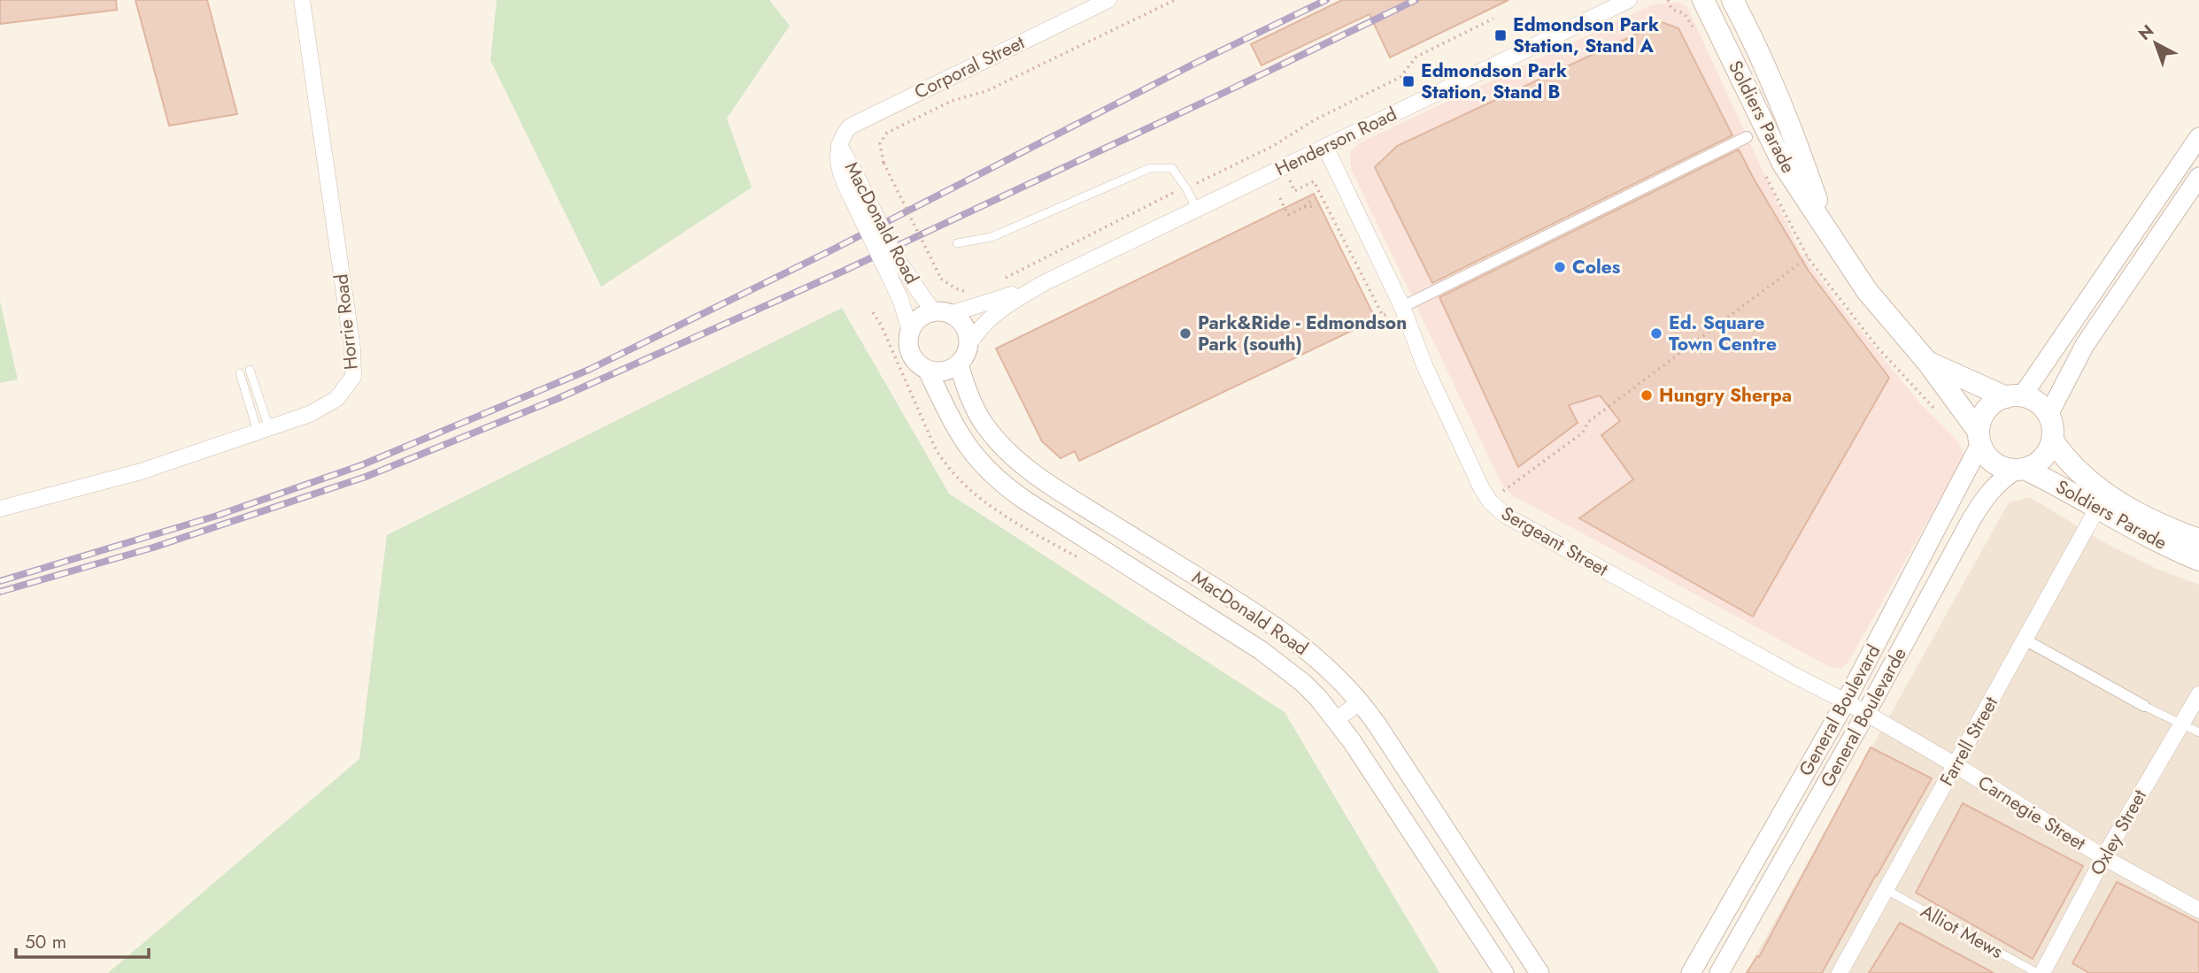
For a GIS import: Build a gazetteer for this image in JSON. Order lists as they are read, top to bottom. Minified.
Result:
{"streets":{"main road":["Soldiers Parade"],"street":["Corporal Street","Henderson Road","MacDonald Road","Horrie Road","Sergeant Street","General Boulevard","General Boulevarde","Farrell Street","Carnegie Street","Oxley Street"],"lane":["Alliot Mews"]},"crossings":[["Corporal Street","MacDonald Road"],["Soldiers Parade","General Boulevard"],["Soldiers Parade","General Boulevarde"],["Soldiers Parade","Farrell Street"],["Henderson Road","MacDonald Road"],["Henderson Road","Sergeant Street"],["Sergeant Street","General Boulevard"],["Sergeant Street","General Boulevarde"],["Sergeant Street","Carnegie Street"],["General Boulevard","General Boulevarde"],["General Boulevarde","Carnegie Street"],["Farrell Street","Carnegie Street"],["Farrell Street","Alliot Mews"],["Carnegie Street","Oxley Street"]],"places":{"transit":["Edmondson Park Station, Stand A","Edmondson Park Station, Stand B"],"other":["Coles","Park&Ride - Edmondson Park (south)","Ed. Square Town Centre","Hungry Sherpa"]},"scale_bar":"50 m","north":"top left"}
